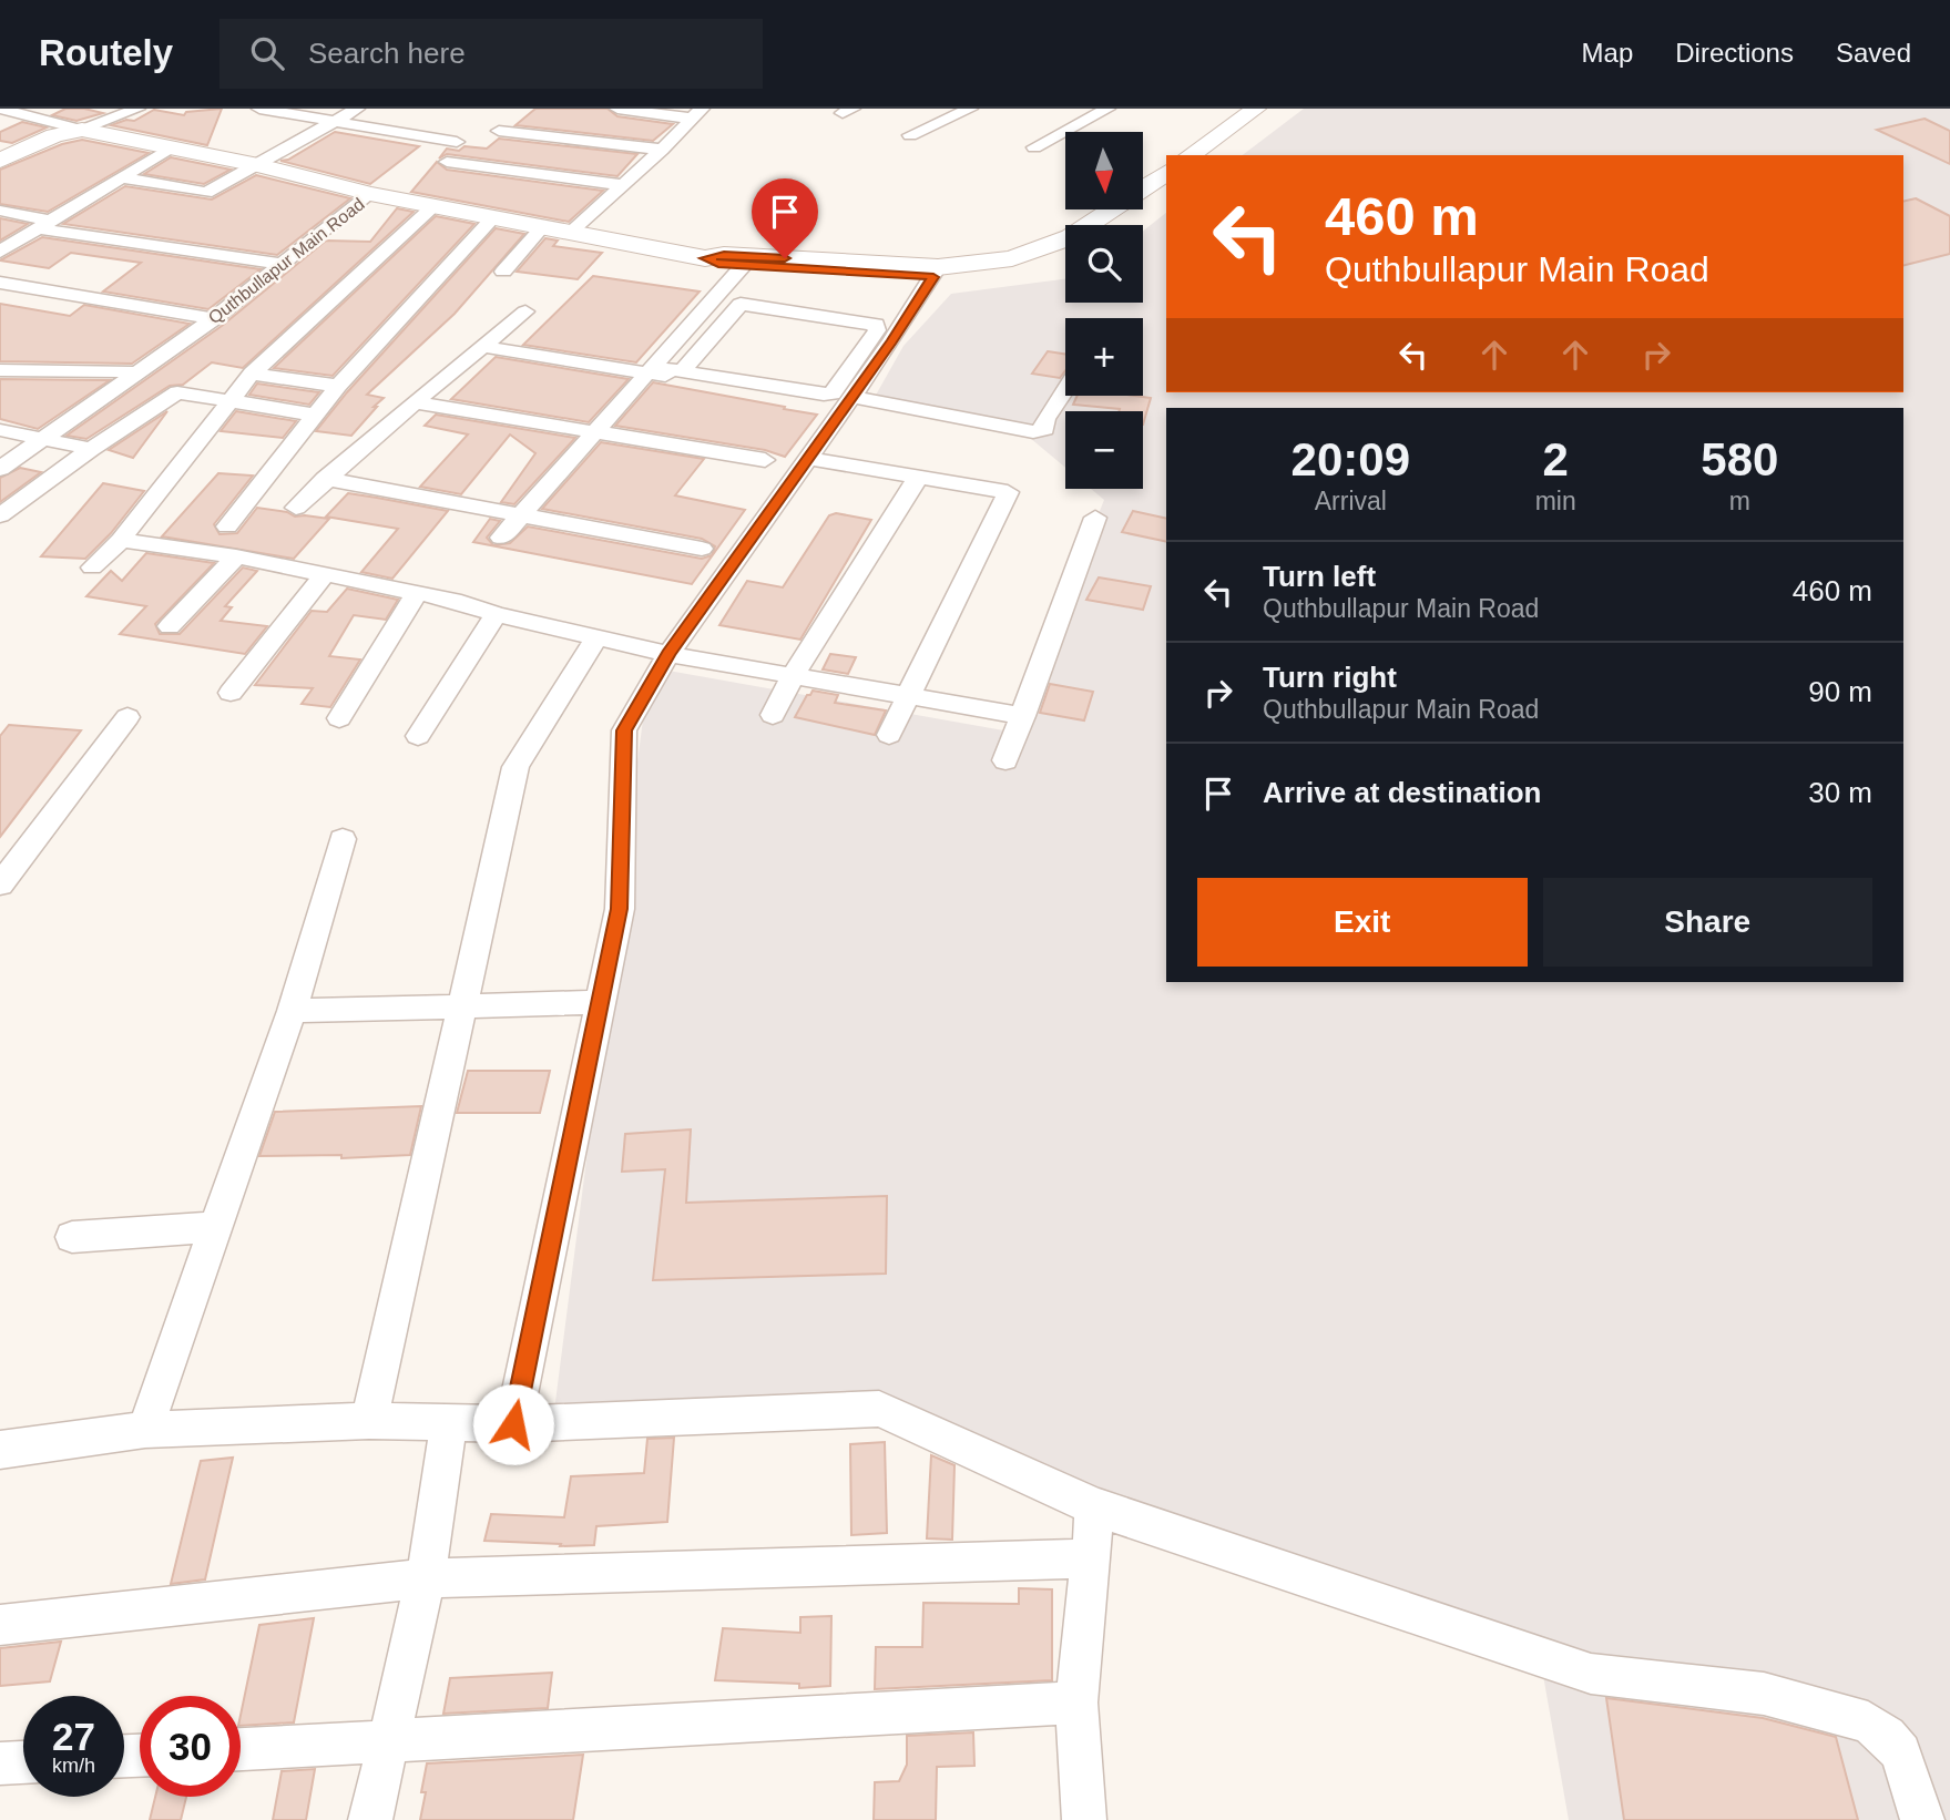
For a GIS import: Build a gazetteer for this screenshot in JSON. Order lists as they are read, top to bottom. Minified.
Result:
{"streets":{"main road":["Quthbullapur Main Road"]},"north":"bottom","page":{"header":"Routely","search":"Search here","nav":["Map","Directions","Saved"],"map_buttons":["+","−"],"turn":["460 m","Quthbullapur Main Road"],"eta":["20:09","Arrival","2","min","580","m"],"list":[{"name":"Turn left","note":"Quthbullapur Main Road","value":"460 m"},{"name":"Turn right","note":"Quthbullapur Main Road","value":"90 m"},{"name":"Arrive at destination","value":"30 m"}],"buttons":["Exit","Share"],"speed":"27 km/h","limit":"30"}}
